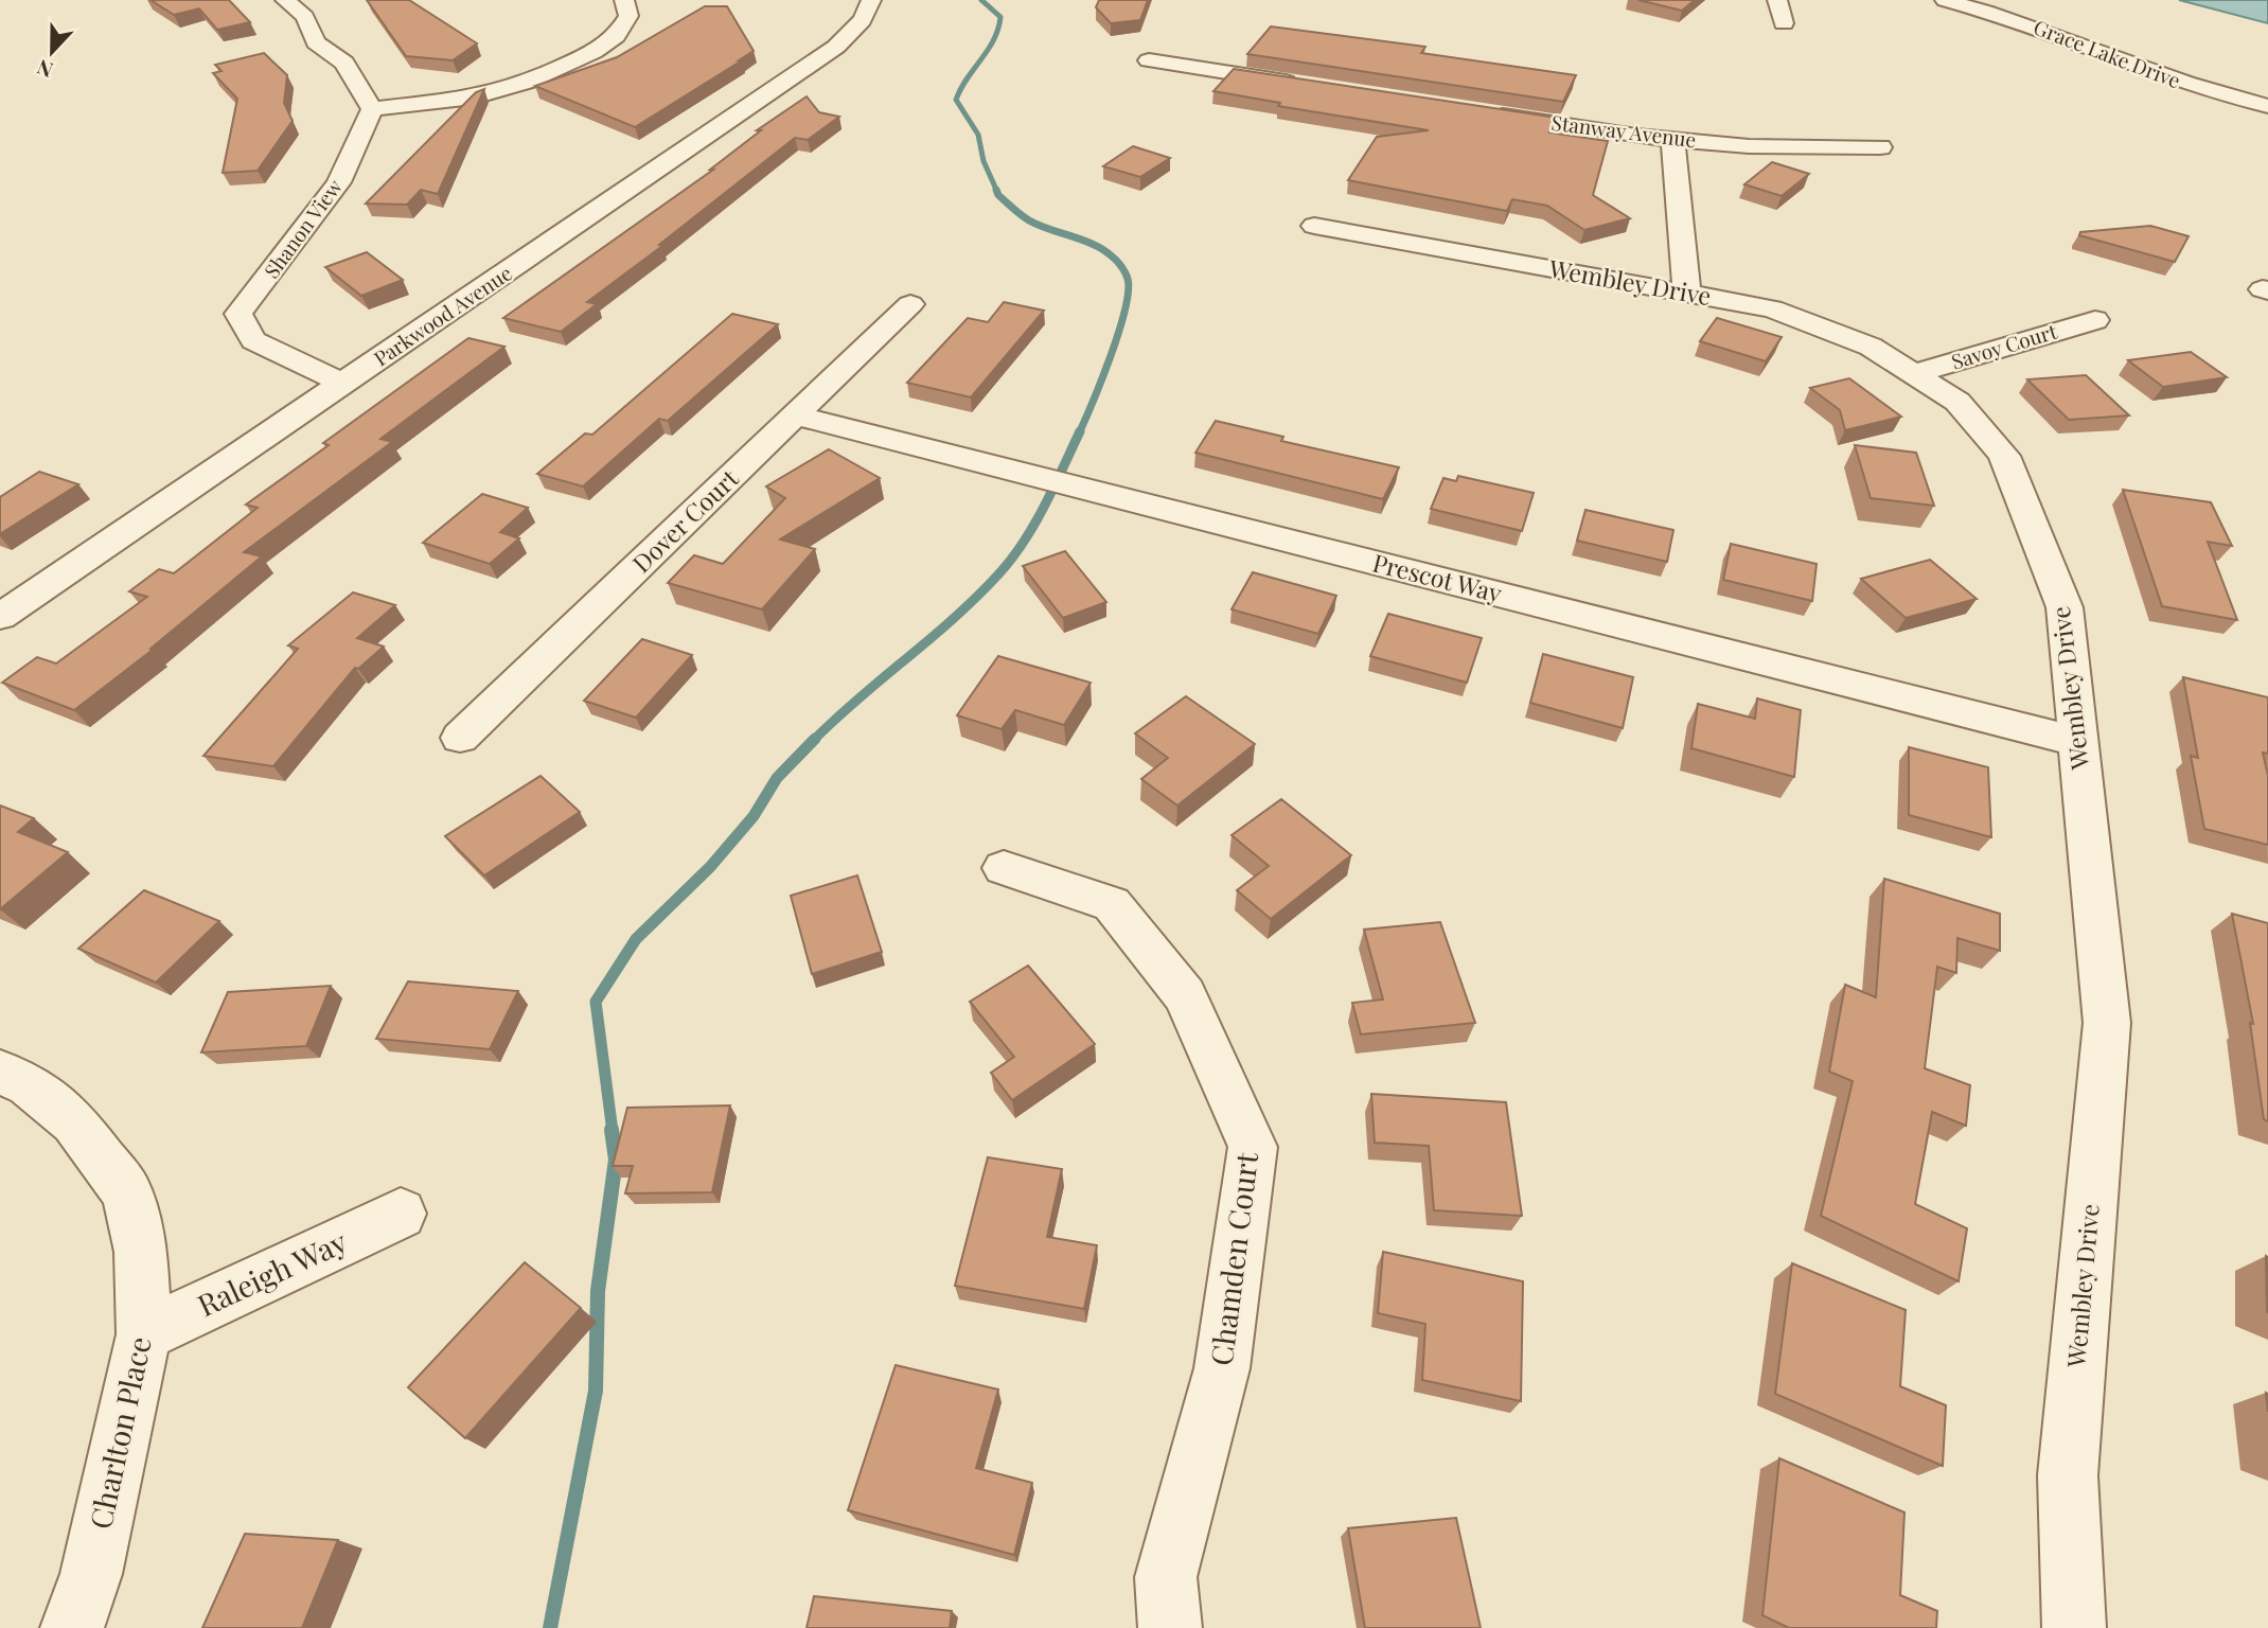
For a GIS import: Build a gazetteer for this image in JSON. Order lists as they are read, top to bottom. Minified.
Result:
{"streets":{"street":["Grace Lake Drive","Stanway Avenue","Shanon View","Wembley Drive","Parkwood Avenue","Savoy Court","Dover Court","Prescot Way","Chamden Court","Raleigh Way","Charlton Place"]},"crossings":[["Shanon View","Parkwood Avenue"],["Wembley Drive","Savoy Court"],["Wembley Drive","Prescot Way"],["Dover Court","Prescot Way"],["Raleigh Way","Charlton Place"]],"north":"bottom"}
